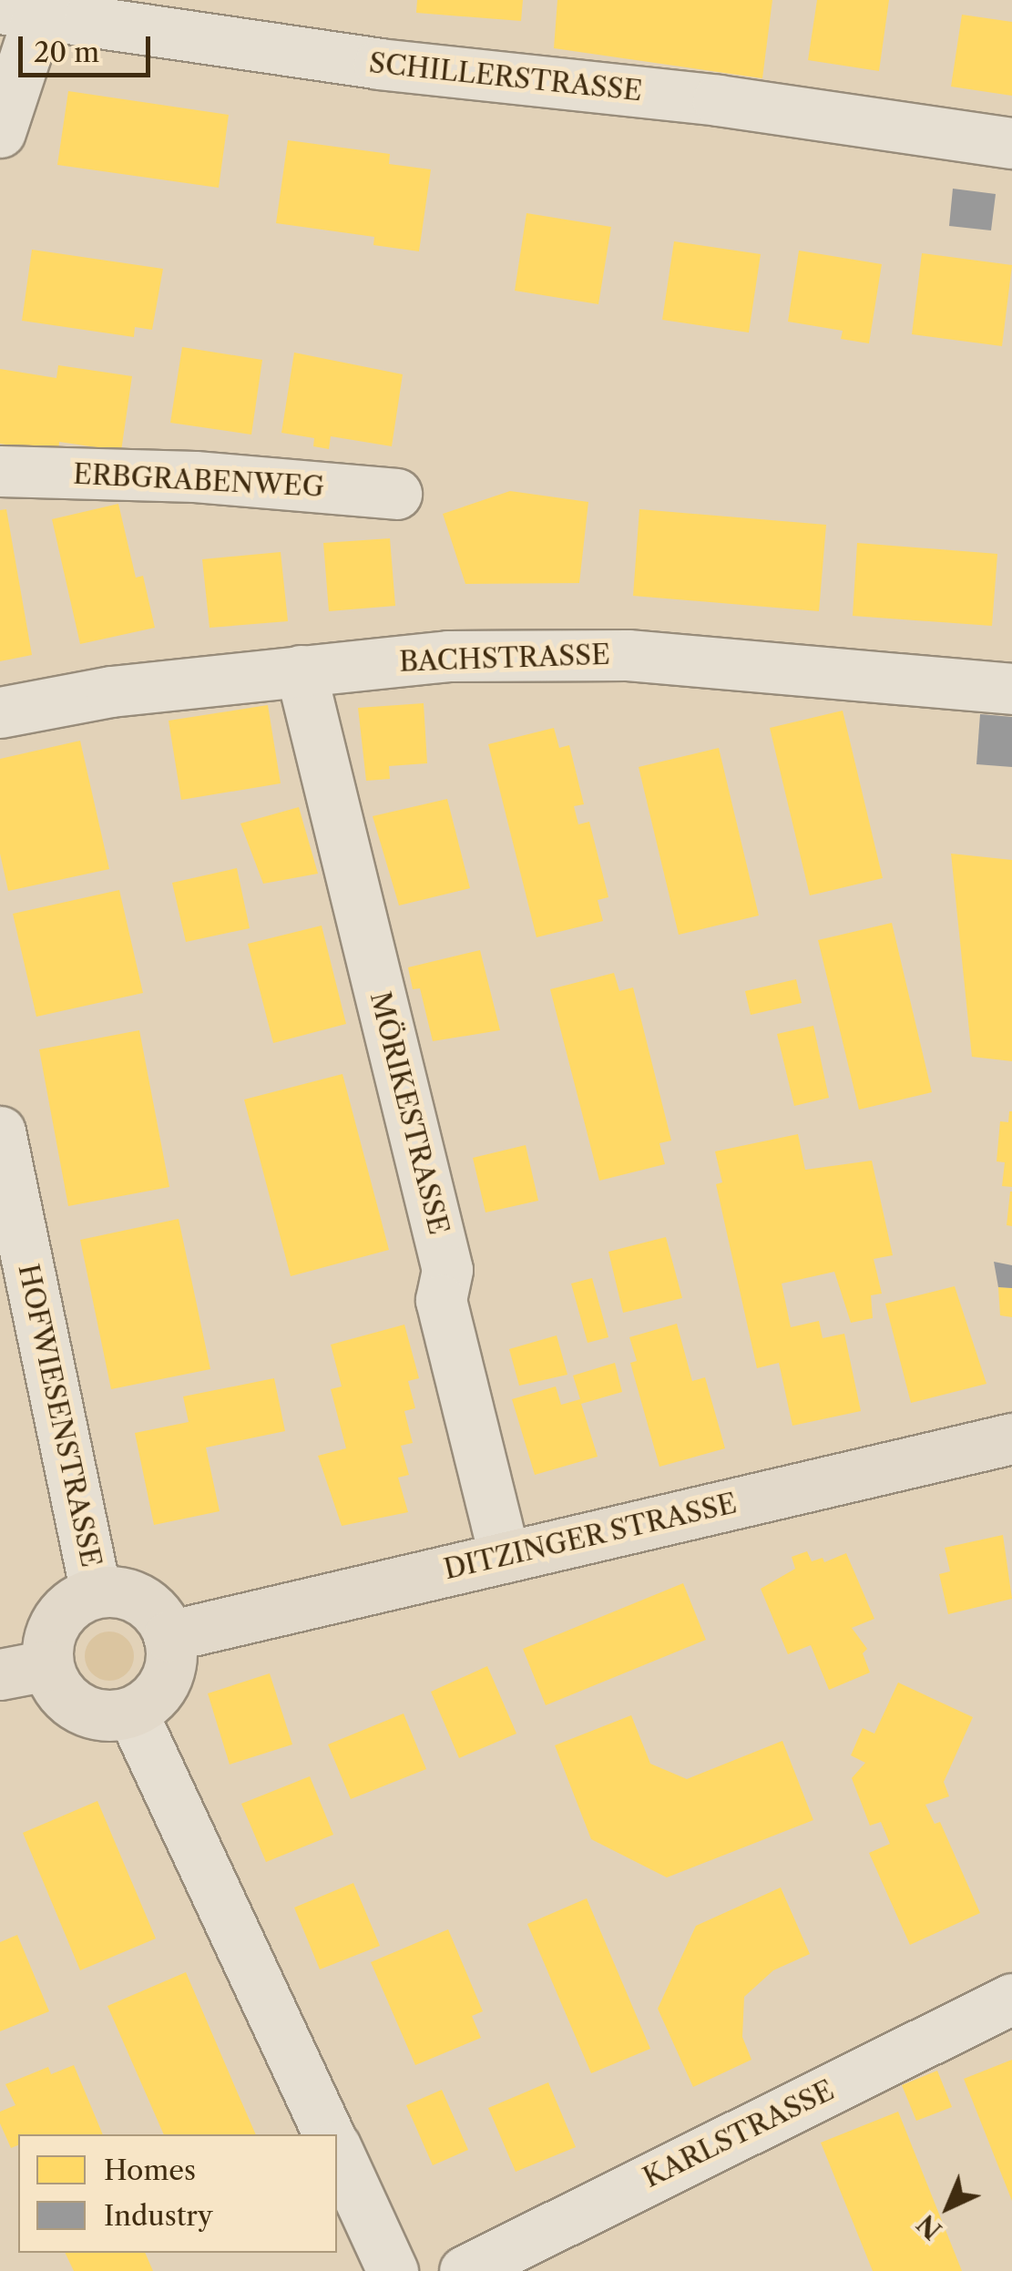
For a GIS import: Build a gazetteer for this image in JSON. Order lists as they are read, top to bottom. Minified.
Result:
{"streets":{"main road":["DITZINGER STRASSE"],"street":["SCHILLERSTRASSE","ERBGRABENWEG","BACHSTRASSE","MÖRIKESTRASSE","HOFWIESENSTRASSE","KARLSTRASSE"]},"crossings":[["BACHSTRASSE","MÖRIKESTRASSE"],["MÖRIKESTRASSE","DITZINGER STRASSE"],["HOFWIESENSTRASSE","DITZINGER STRASSE"]],"legend":["Homes","Industry"],"scale_bar":"20 m","north":"bottom left"}
